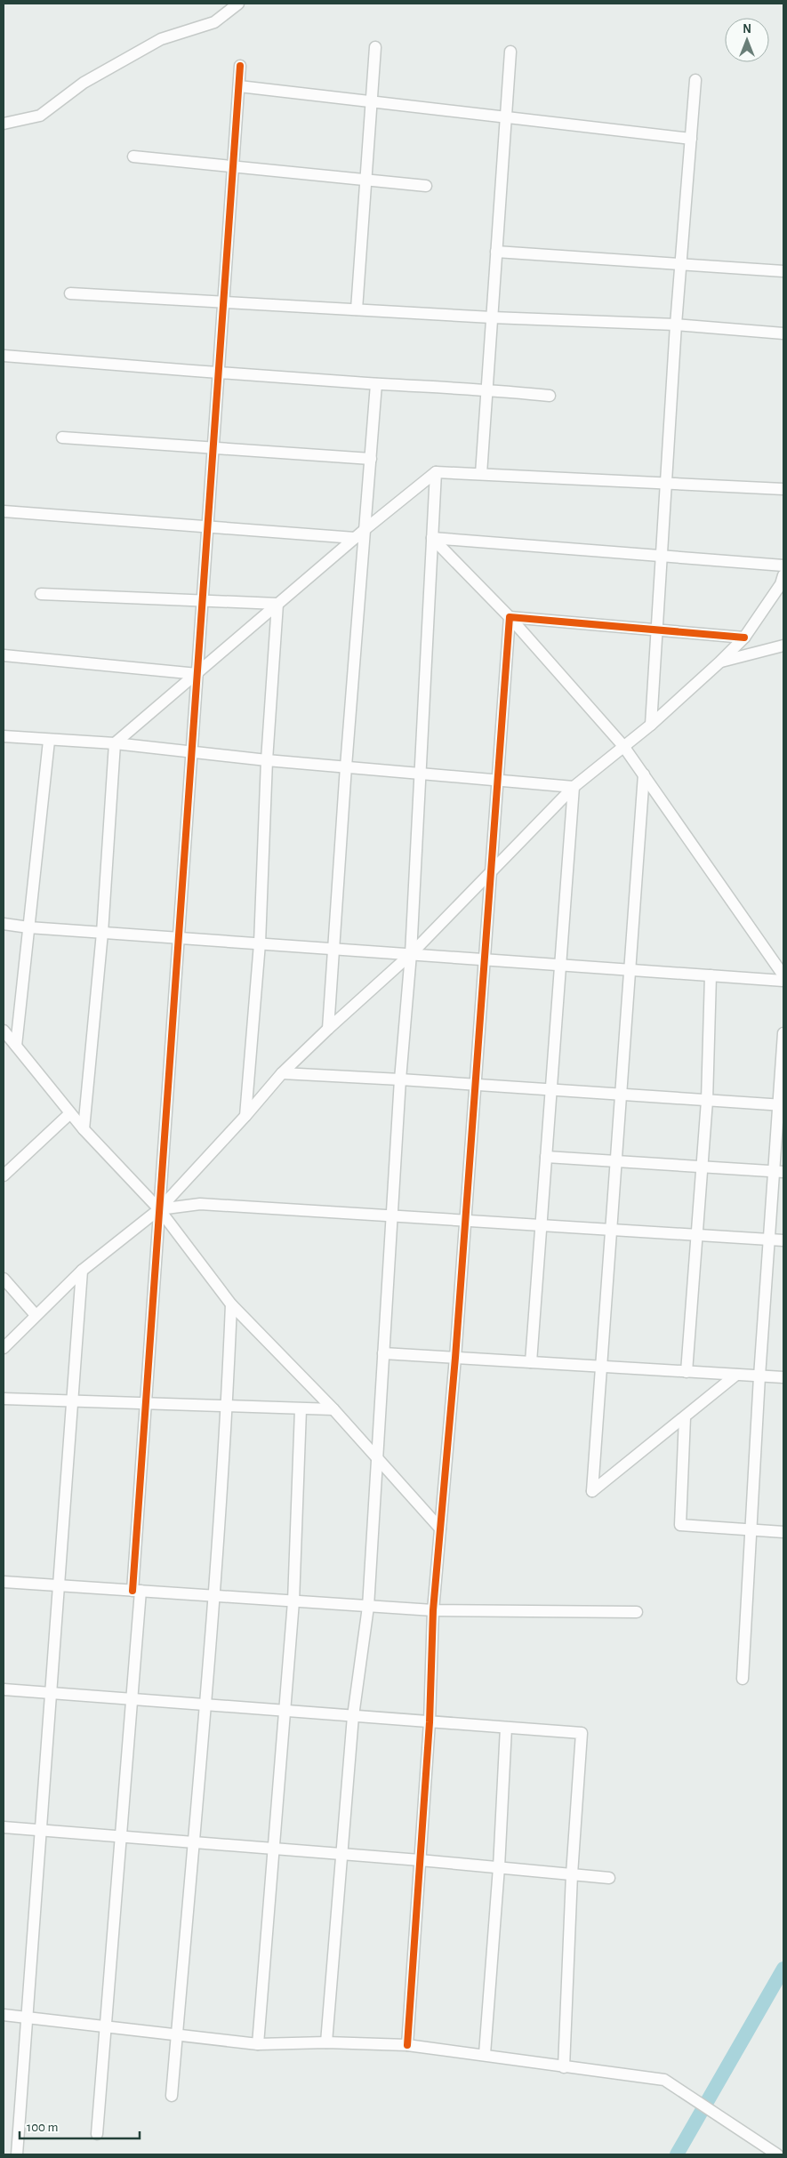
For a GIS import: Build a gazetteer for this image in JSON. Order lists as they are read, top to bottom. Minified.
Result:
{"scale_bar":"100 m","north":"top"}
